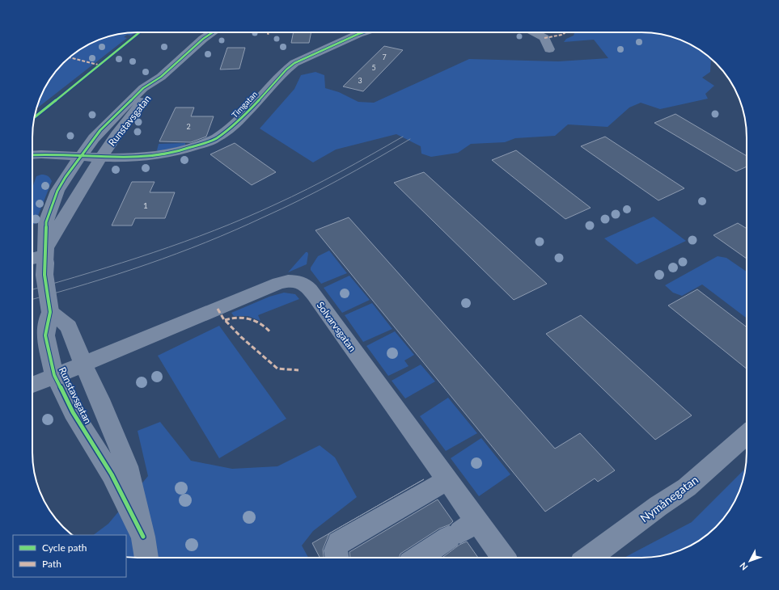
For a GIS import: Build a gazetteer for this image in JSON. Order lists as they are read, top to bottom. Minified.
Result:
{"streets":{"street":["Timgatan","Runstavsgatan","Solvarvsgatan","Nymånegatan"]},"crossings":[["Timgatan","Runstavsgatan"],["Runstavsgatan","Solvarvsgatan"]],"house_numbers":["7","5","3","2","1"],"legend":["Cycle path","Path"],"north":"bottom left"}
